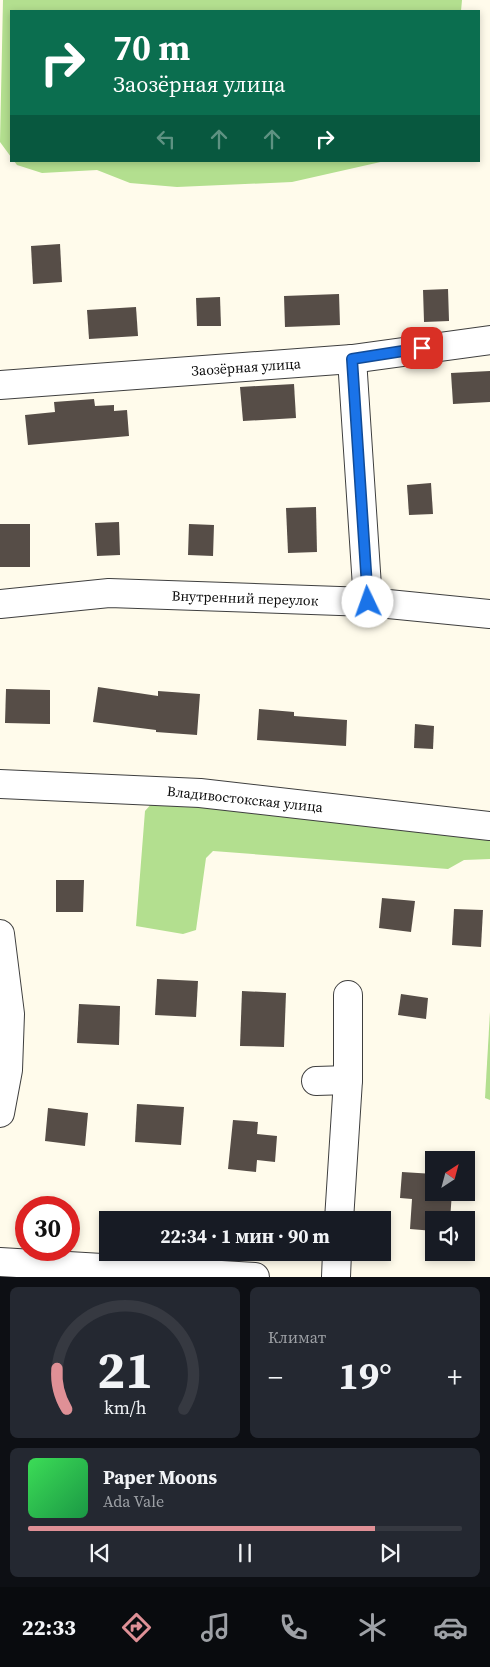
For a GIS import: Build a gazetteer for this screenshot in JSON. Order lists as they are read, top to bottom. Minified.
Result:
{"streets":{"street":["Заозёрная улица","Внутренний переулок","Владивостокская улица"]},"north":"top right","page":{"turn":["70 m","Заозёрная улица"],"limit":"30","trip":"22:34 · 1 мин · 90 m","tile":"Климат","heat":["−","19°","+"],"song":["Paper Moons","Ada Vale"],"tabs":"22:33","gauge":["21","km/h"]}}
